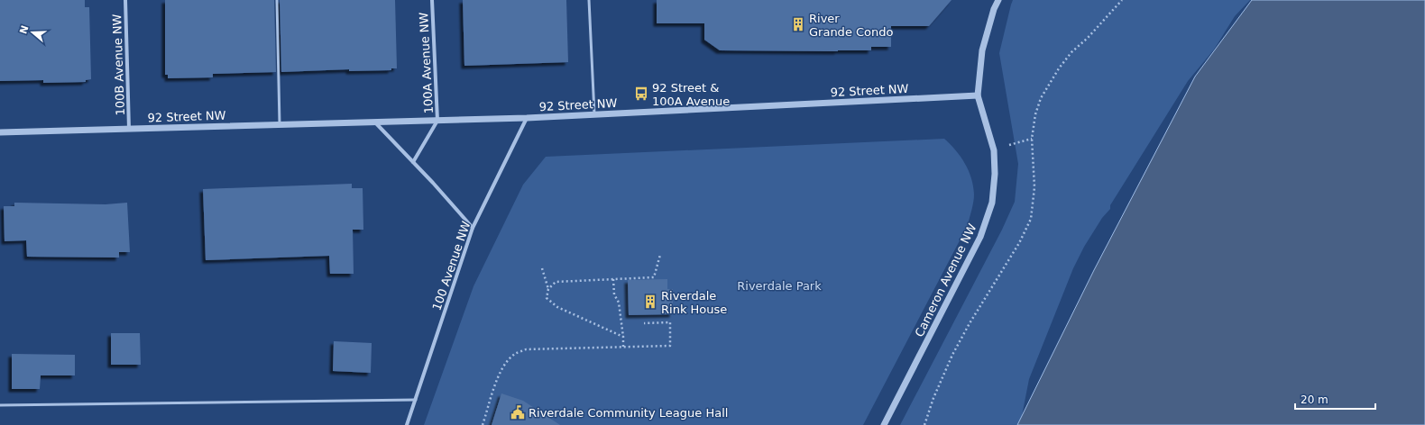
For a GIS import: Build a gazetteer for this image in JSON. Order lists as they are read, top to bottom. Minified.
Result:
{"streets":{"street":["100A Avenue NW","100B Avenue NW","92 Street NW","100 Avenue NW","Cameron Avenue NW"]},"crossings":[["100A Avenue NW","92 Street NW"],["100B Avenue NW","92 Street NW"],["92 Street NW","100 Avenue NW"],["92 Street NW","Cameron Avenue NW"]],"parks":["Riverdale Park"],"places":{"building":["River Grande Condo","Riverdale Rink House"],"bus stop":["92 Street & 100A Avenue"],"public building":["Riverdale Community League Hall"]},"scale_bar":"20 m","north":"left"}
